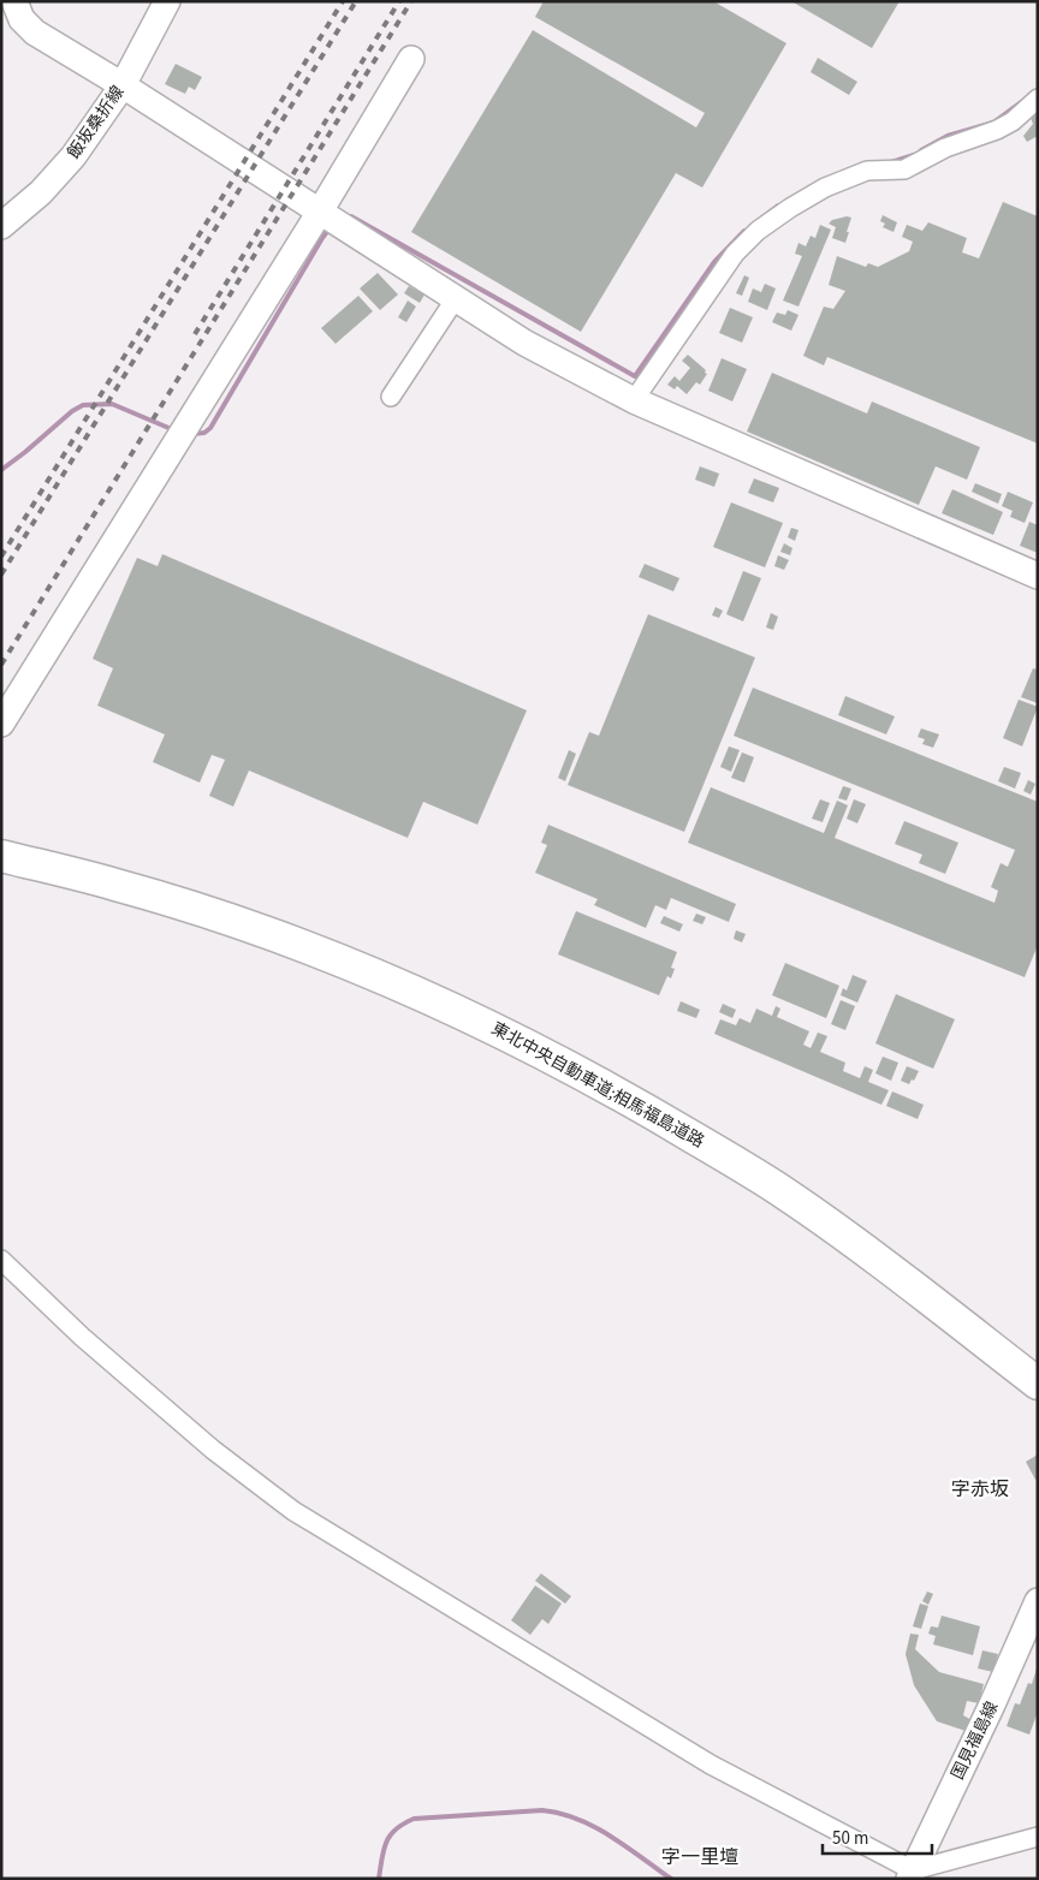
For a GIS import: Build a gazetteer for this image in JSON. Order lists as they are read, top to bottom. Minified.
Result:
{"streets":{"highway":["東北中央自動車道;相馬福島道路"],"street":["飯坂桑折線","国見福島線"]},"districts":["字赤坂","字一里壇"],"scale_bar":"50 m"}
